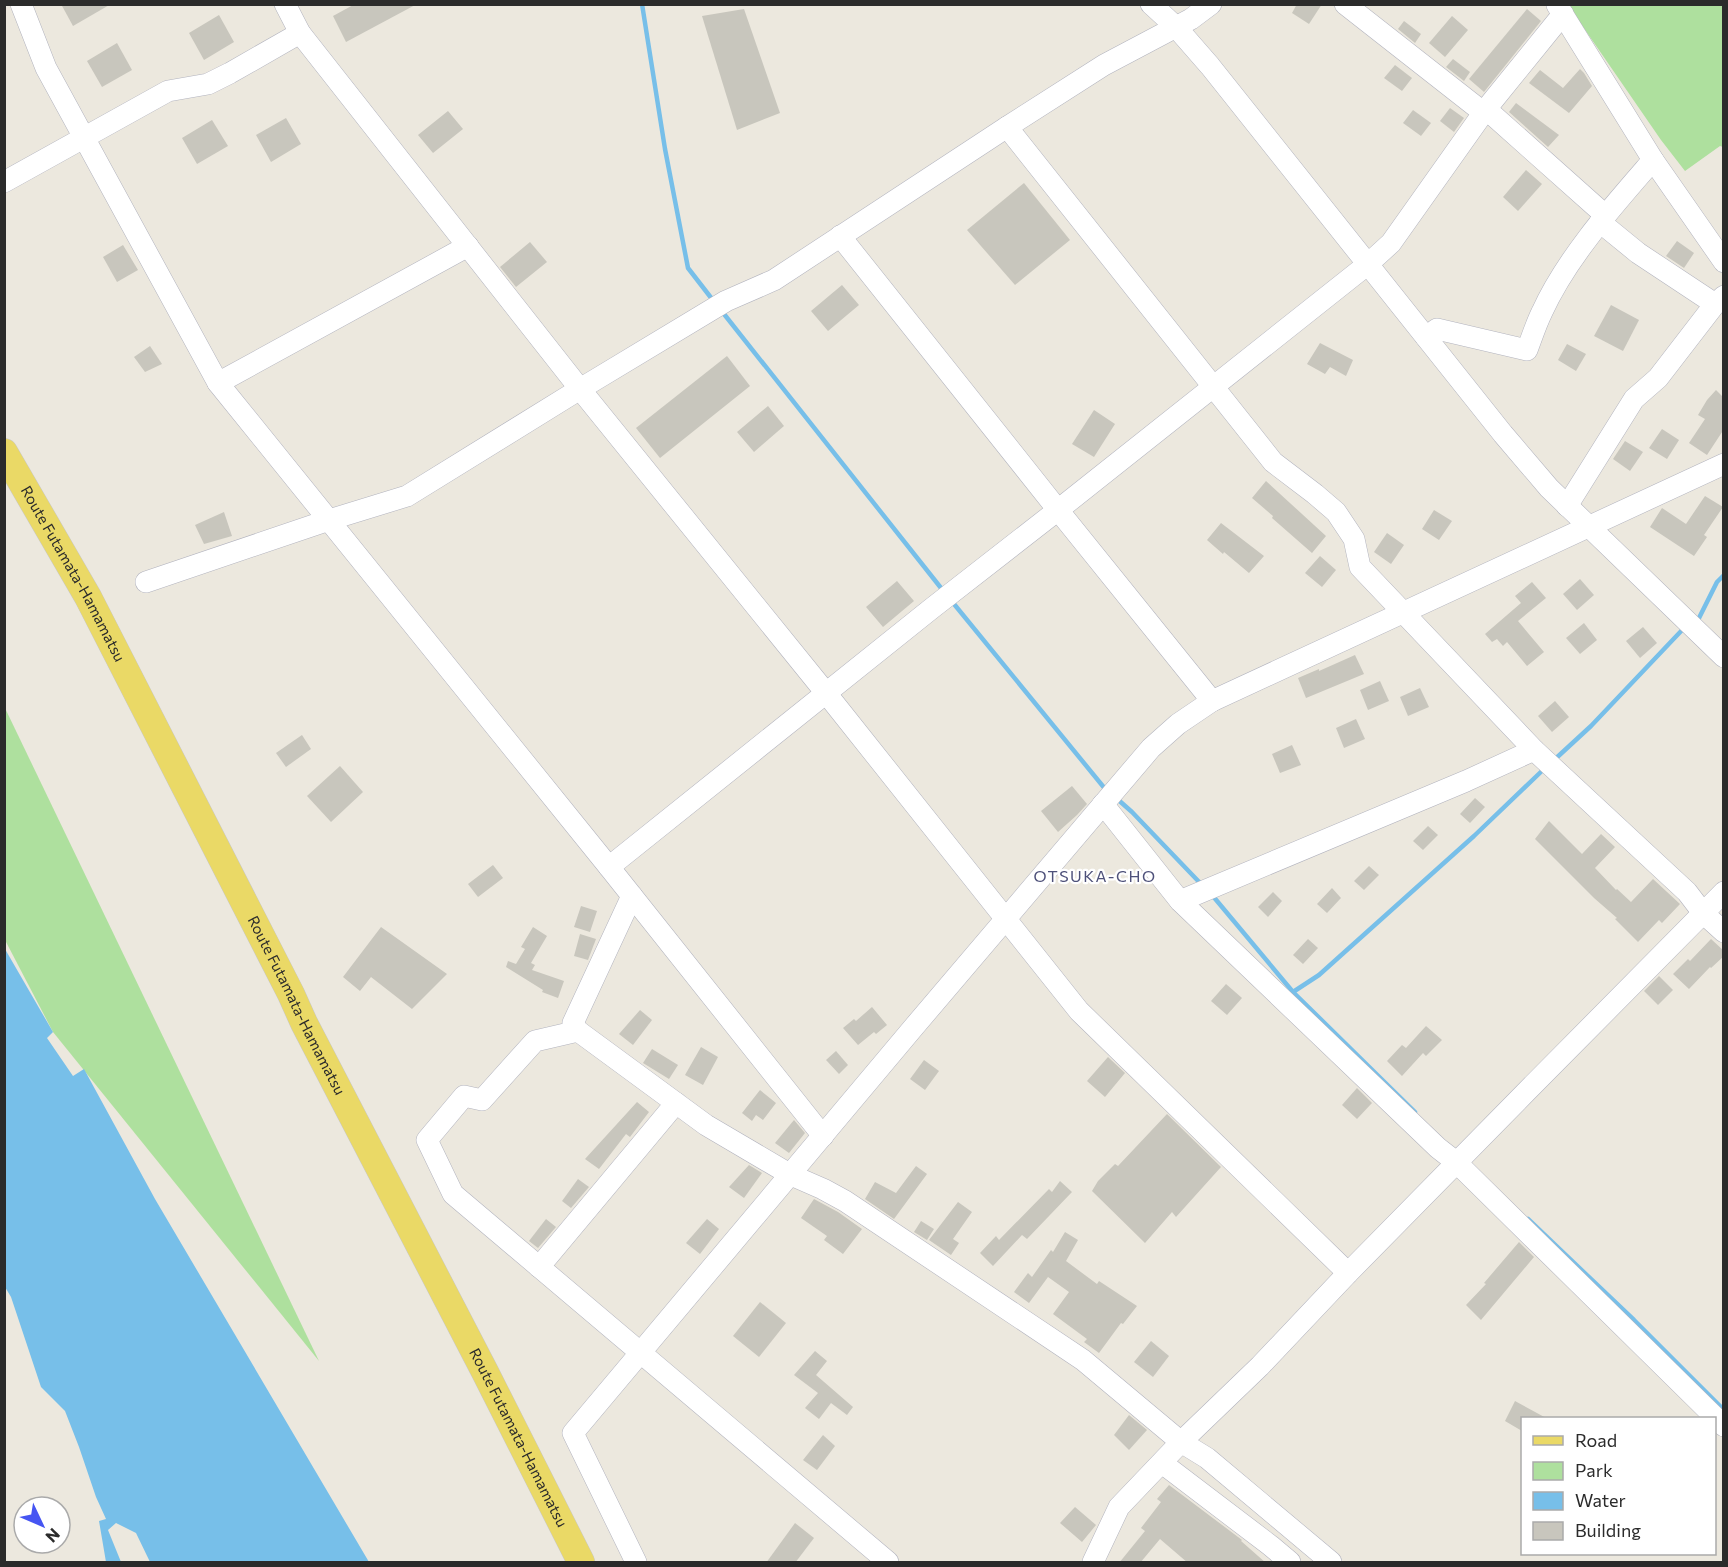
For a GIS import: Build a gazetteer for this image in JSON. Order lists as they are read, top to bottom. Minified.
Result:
{"streets":{"main road":["Route Futamata-Hamamatsu"]},"districts":["OTSUKA-CHO"],"legend":["Road","Park","Water","Building"],"north":"bottom right"}
